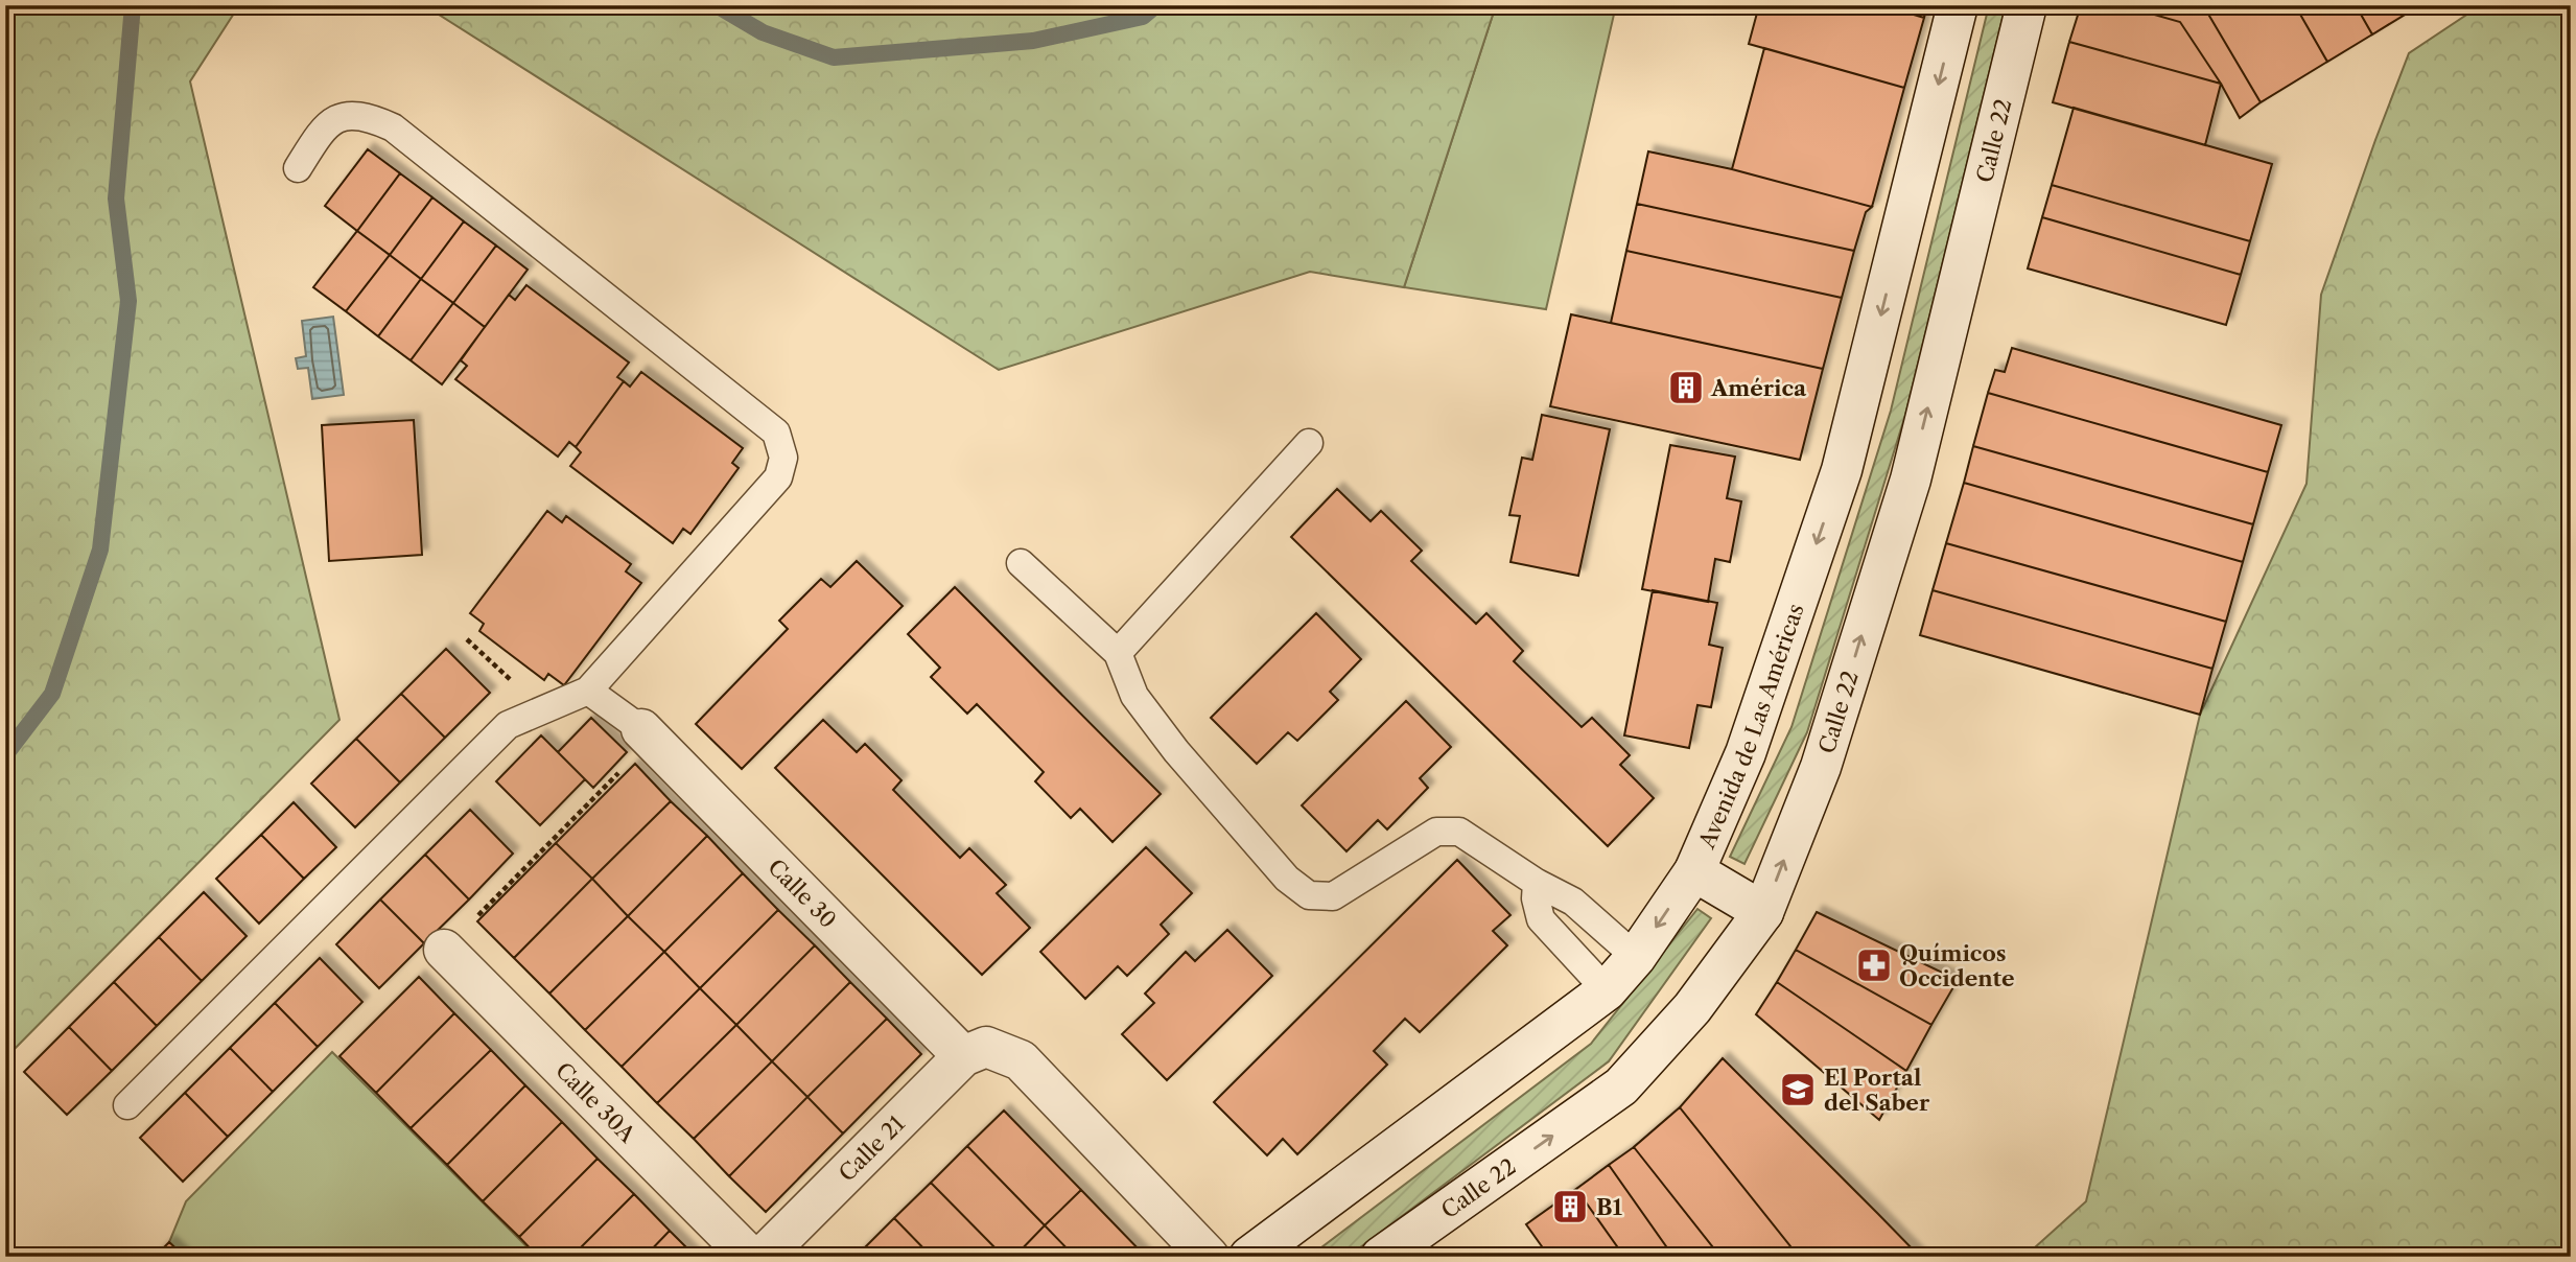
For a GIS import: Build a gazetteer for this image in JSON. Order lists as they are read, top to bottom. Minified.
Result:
{"streets":{"main road":["Calle 22","Avenida de Las Américas","Calle 30","Calle 30A","Calle 21"]},"crossings":[["Calle 30","Calle 21"]],"one_way":["Calle 22","Avenida de Las Américas"],"places":{"building":["América","B1"],"pharmacy":["Químicos Occidente"],"school or university":["El Portal del Saber"]}}
